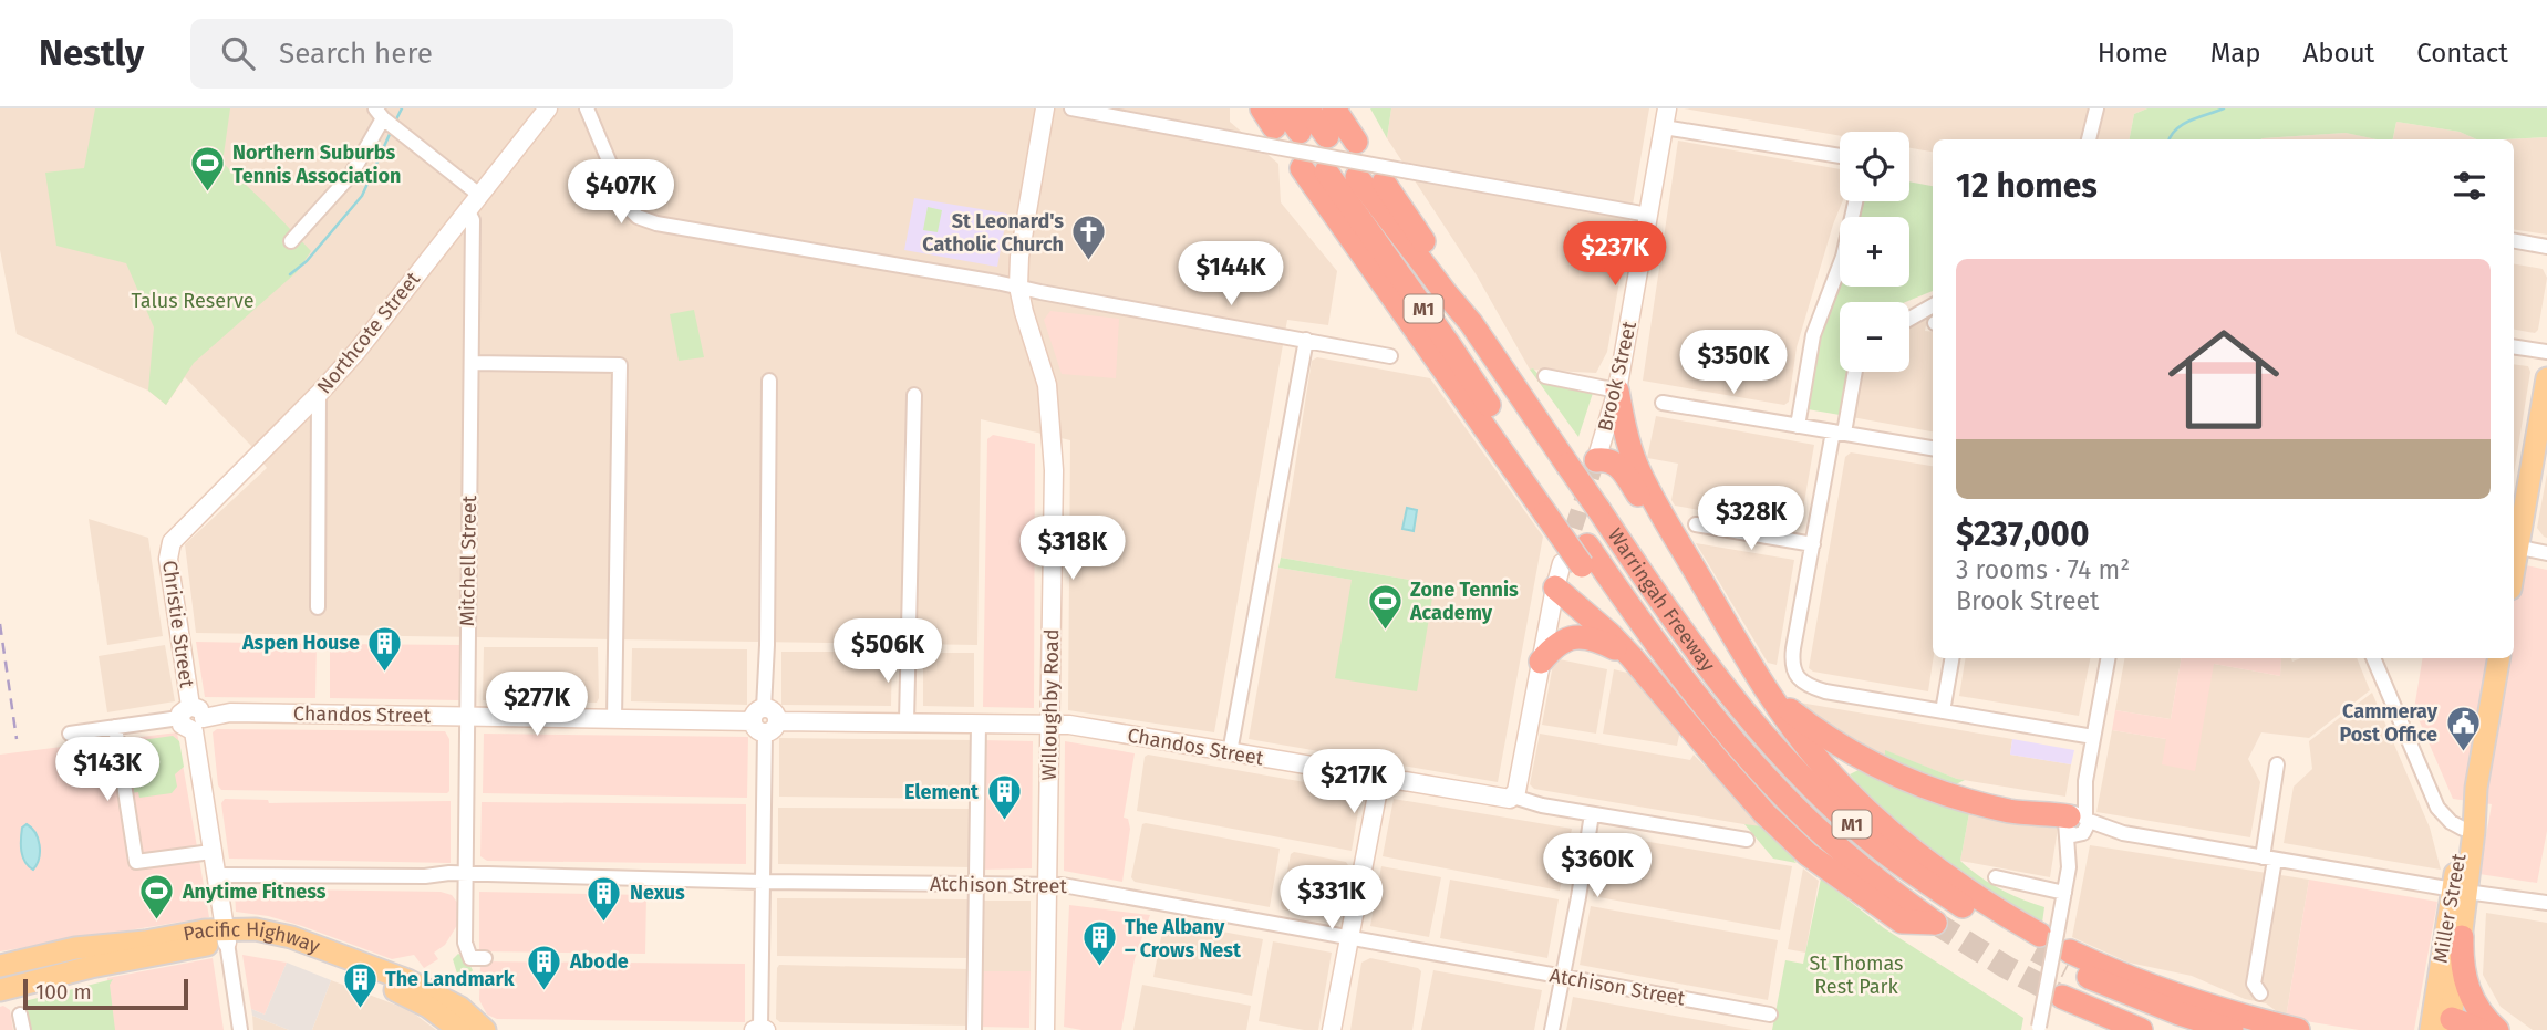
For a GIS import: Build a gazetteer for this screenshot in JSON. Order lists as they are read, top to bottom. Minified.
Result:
{"streets":{"highway":["M1","Warringah Freeway"],"main road":["Northcote Street","Brook Street","Christie Street","Willoughby Road","Chandos Street","Miller Street","Pacific Highway"],"street":["Mitchell Street","Atchison Street"]},"crossings":[["Northcote Street","Mitchell Street"],["Northcote Street","Christie Street"],["Mitchell Street","Chandos Street"],["Mitchell Street","Atchison Street"],["Christie Street","Chandos Street"],["Christie Street","Atchison Street"],["Christie Street","Pacific Highway"],["Willoughby Road","Chandos Street"],["Willoughby Road","Atchison Street"]],"parks":["Talus Reserve","St Thomas Rest Park"],"places":{"sports":["Northern Suburbs Tennis Association","Zone Tennis Academy","Anytime Fitness"],"church":["St Leonard's Catholic Church"],"building":["Aspen House","Element","Nexus","The Albany – Crows Nest","Abode","The Landmark"],"public building":["Cammeray Post Office"]},"scale_bar":"100 m","page":{"header":"Nestly","search":"Search here","nav":["Home","Map","About","Contact"],"map_buttons":["+","−"],"heading":"12 homes","price":["$407K","$237K","$144K","$350K","$328K","$318K","$506K","$277K","$143K","$217K","$360K","$331K"],"list":[{"name":"$237,000","note":"3 rooms · 74 m² · Brook Street"}],"scale":"100 m"}}
